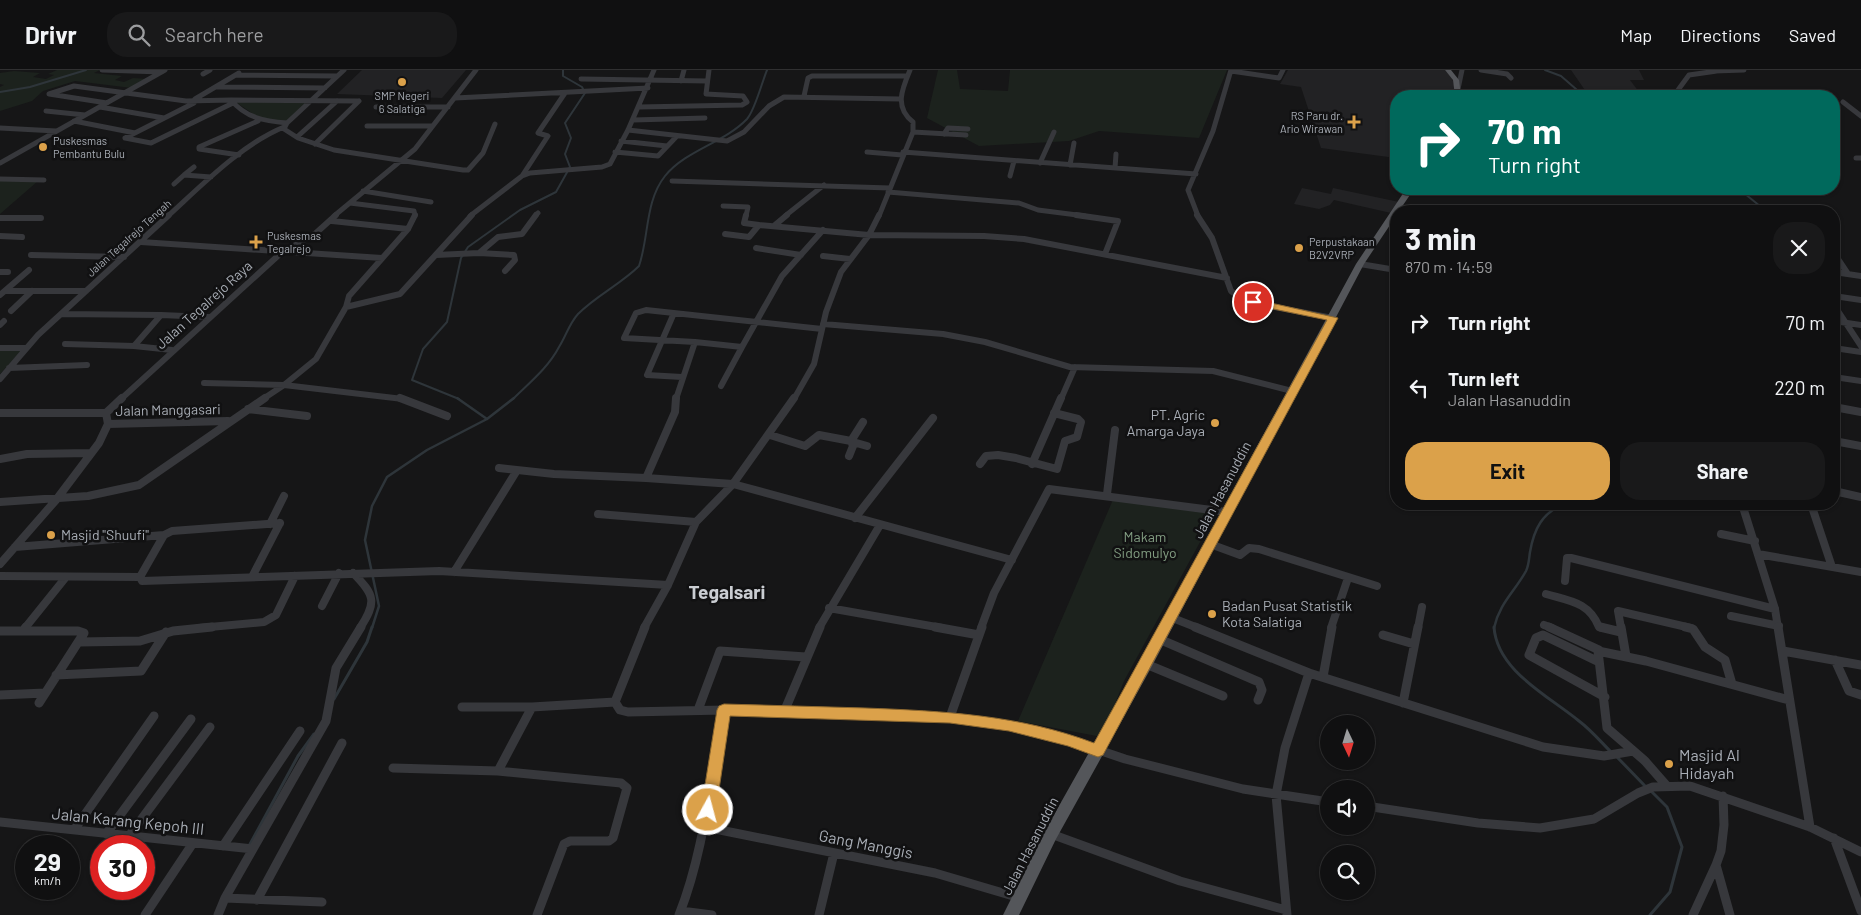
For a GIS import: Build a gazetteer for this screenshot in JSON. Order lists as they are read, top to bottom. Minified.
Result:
{"streets":{"main road":["Jalan Hasanuddin"],"street":["Jalan Tegalrejo Tengah","Jalan Tegalrejo Raya","Jalan Manggasari","Jalan Karang Kepoh III","Gang Manggis"]},"crossings":[["Jalan Hasanuddin","Gang Manggis"]],"districts":["Tegalsari"],"parks":["Makam Sidomulyo"],"places":{"other":["SMP Negeri 6 Salatiga","Puskesmas Pembantu Bulu","Perpustakaan B2V2VRP","PT. Agric Amarga Jaya","Masjid \"Shuufi\"","Badan Pusat Statistik Kota Salatiga","Masjid Al Hidayah"],"health":["RS Paru dr. Ario Wirawan","Puskesmas Tegalrejo"]},"north":"bottom","page":{"header":"Drivr","search":"Search here","nav":["Map","Directions","Saved"],"turn":["70 m","Turn right"],"heading":["3 min","870 m · 14:59"],"list":[{"name":"Turn right","value":"70 m"},{"name":"Turn left","note":"Jalan Hasanuddin","value":"220 m"}],"buttons":["Exit","Share"],"speed":"29 km/h","limit":"30"}}
